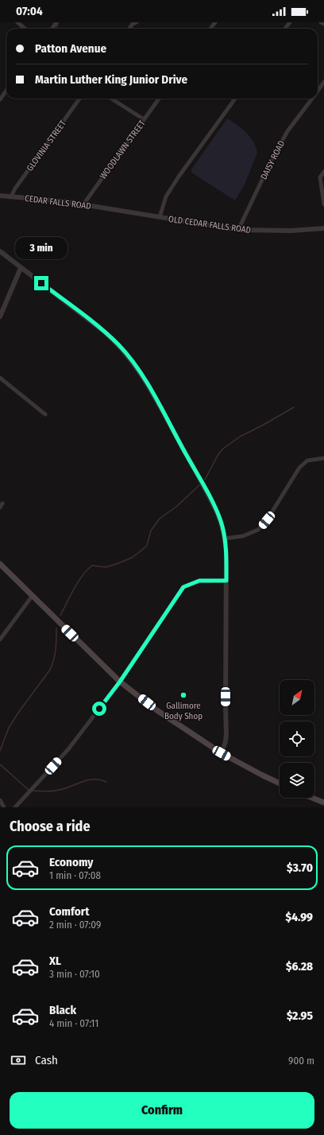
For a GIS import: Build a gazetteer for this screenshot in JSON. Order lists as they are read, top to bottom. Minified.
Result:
{"streets":{"street":["GLOVINIA STREET","WOODLAWN STREET","DAISY ROAD","CEDAR FALLS ROAD","OLD CEDAR FALLS ROAD"]},"crossings":[["GLOVINIA STREET","CEDAR FALLS ROAD"],["WOODLAWN STREET","CEDAR FALLS ROAD"],["DAISY ROAD","OLD CEDAR FALLS ROAD"],["CEDAR FALLS ROAD","OLD CEDAR FALLS ROAD"]],"places":["Gallimore Body Shop"],"north":"top right","page":{"status":"07:04","banner":["Patton Avenue","Martin Luther King Junior Drive"],"bubble":"3 min","heading":"Choose a ride","list":[{"name":"Economy","note":"1 min · 07:08","value":"$3.70"},{"name":"Comfort","note":"2 min · 07:09","value":"$4.99"},{"name":"XL","note":"3 min · 07:10","value":"$6.28"},{"name":"Black","note":"4 min · 07:11","value":"$2.95"}],"pay":["Cash","900 m"],"buttons":"Confirm"}}
